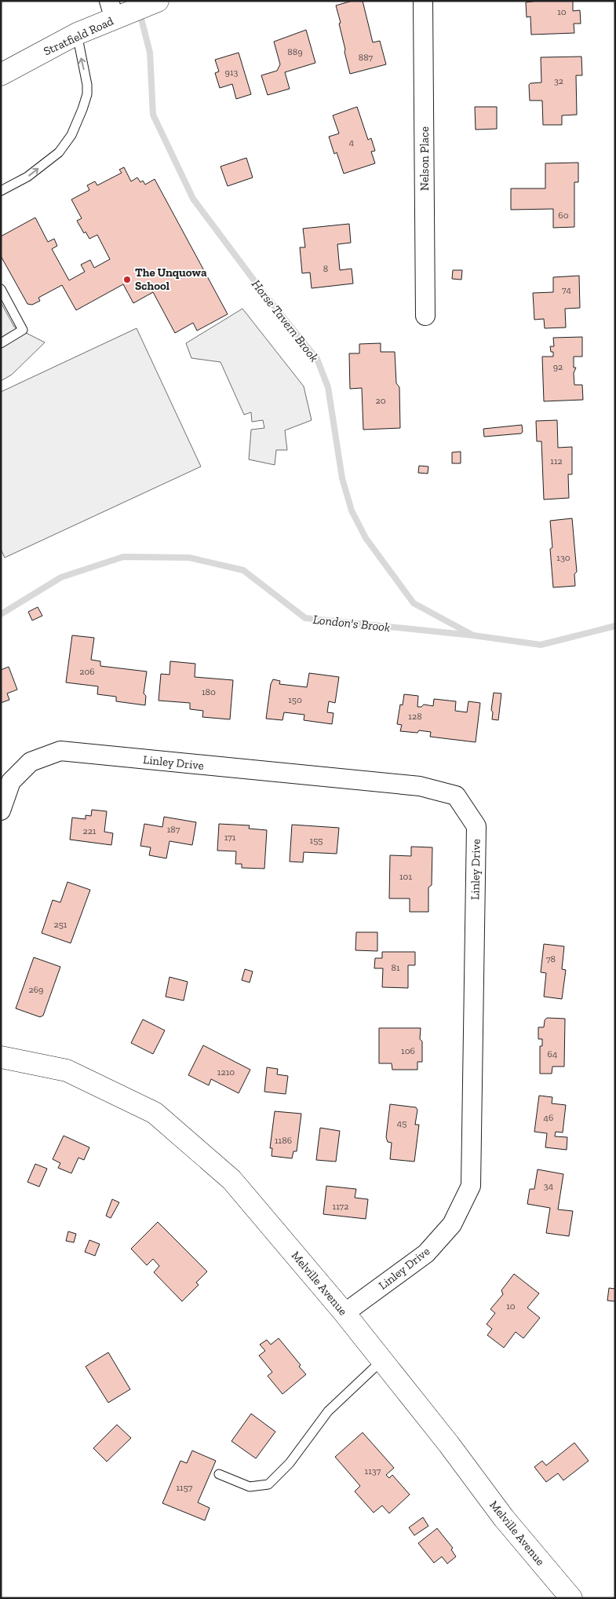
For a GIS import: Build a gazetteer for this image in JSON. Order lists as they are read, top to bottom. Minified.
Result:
{"streets":{"street":["Stratfield Road","Nelson Place","Linley Drive","Melville Avenue"]},"crossings":[["Linley Drive","Melville Avenue"]],"water":["Horse Tavern Brook","London's Brook"],"places":["The Unquowa School"],"house_numbers":["10","889","887","913","32","4","60","8","74","92","20","112","130","206","180","150","128","187","221","171","155","101","251","78","81","269","106","64","1210","46","45","1186","34","1172","10","1137","1157"]}
